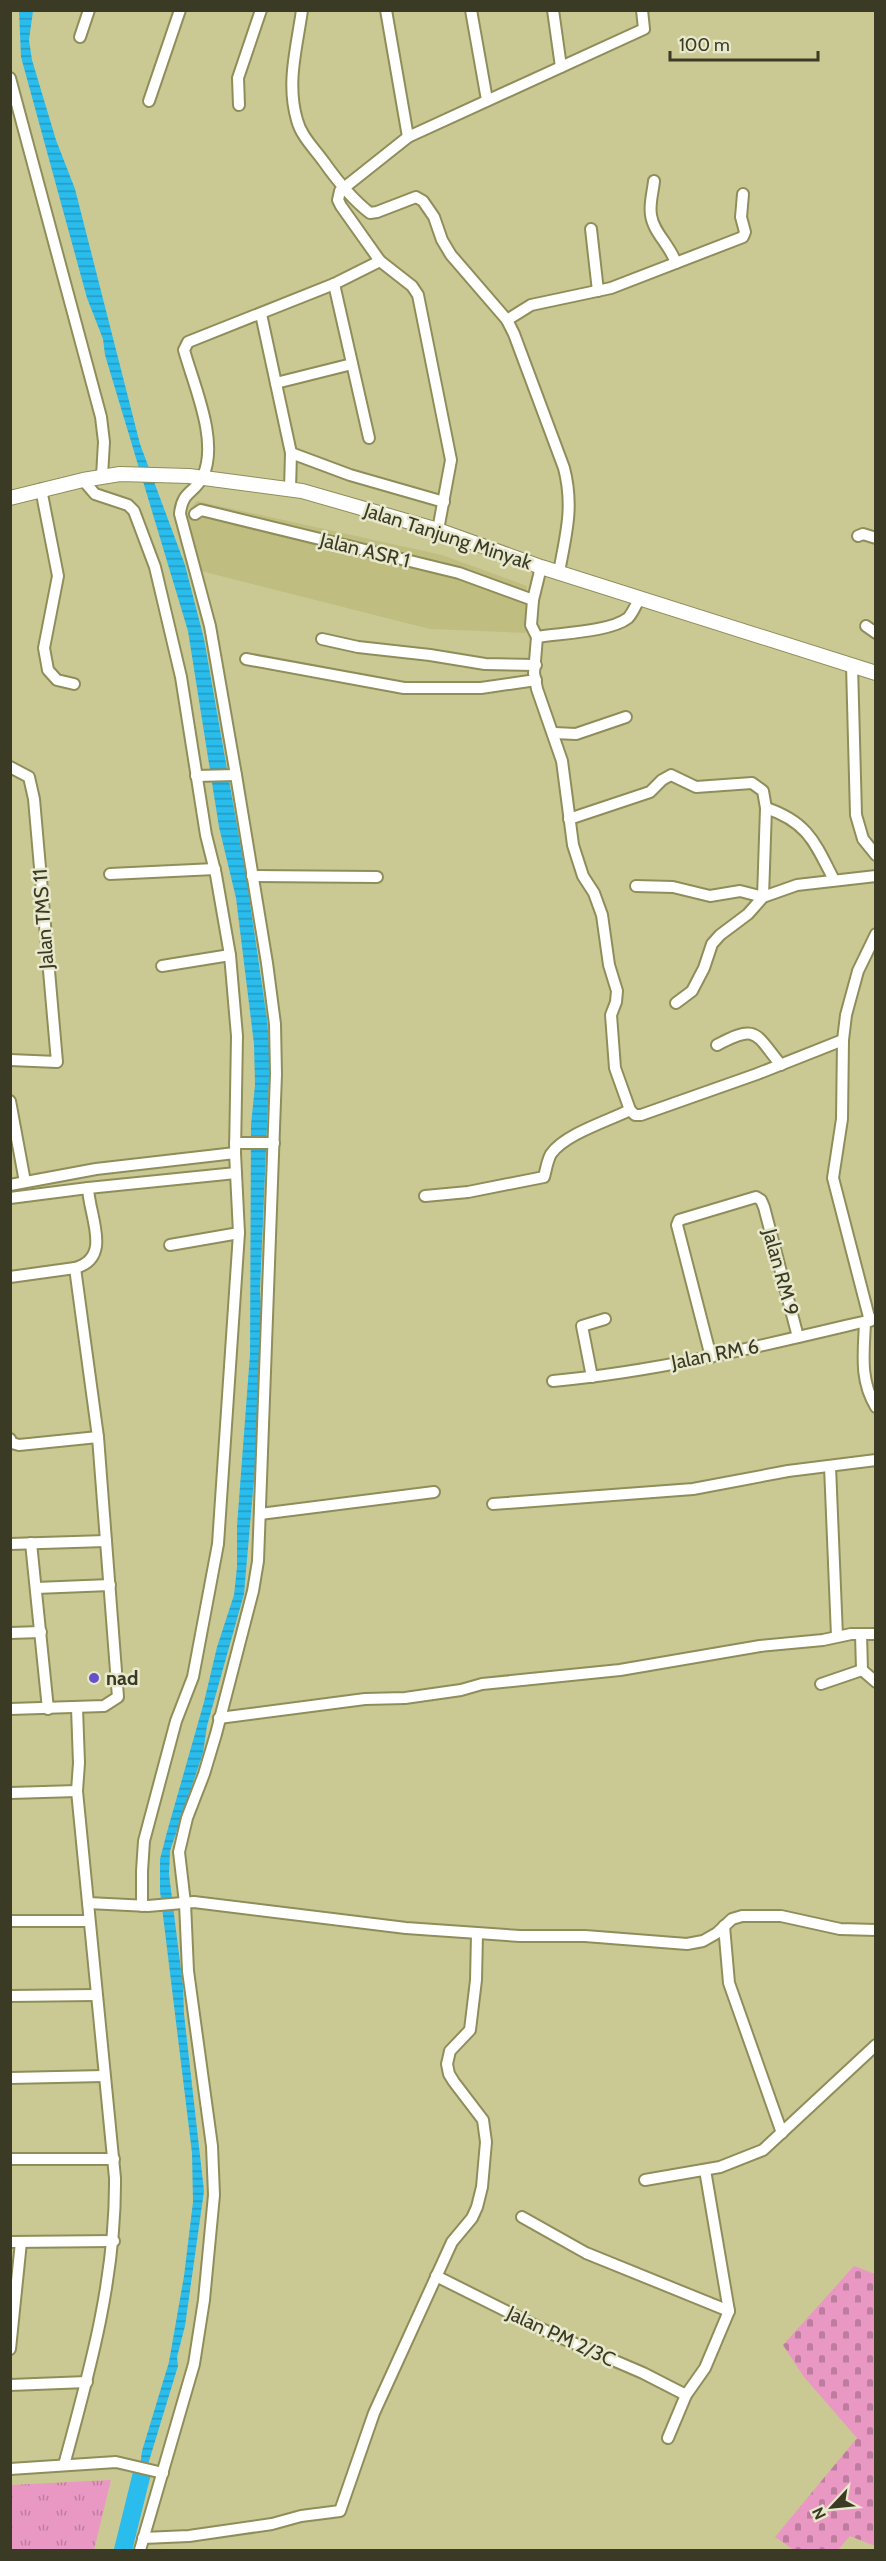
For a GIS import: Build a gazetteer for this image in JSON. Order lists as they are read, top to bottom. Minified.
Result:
{"streets":{"main road":["Jalan Tanjung Minyak"],"street":["Jalan ASR 1","Jalan TMS 11","Jalan RM 9","Jalan RM 6","Jalan PM 2/3C"]},"crossings":[["Jalan RM 9","Jalan RM 6"]],"places":["nad"],"scale_bar":"100 m","north":"bottom left"}
